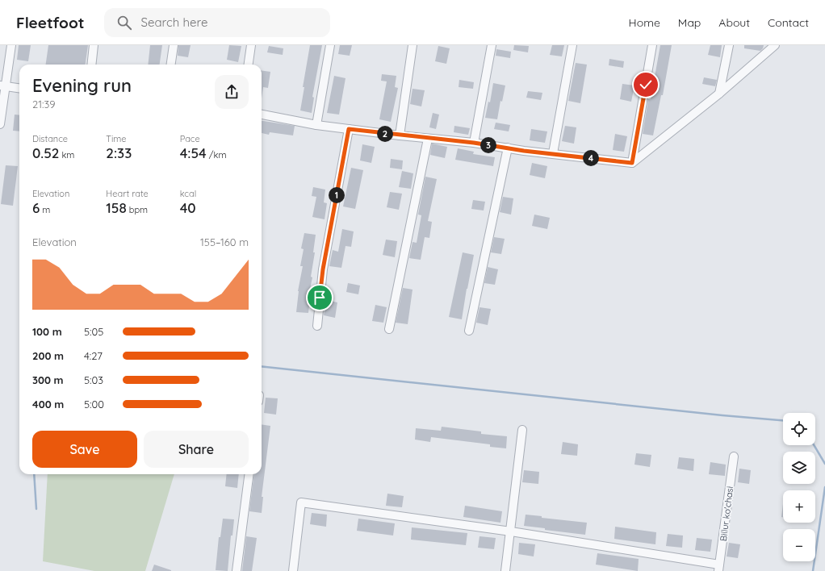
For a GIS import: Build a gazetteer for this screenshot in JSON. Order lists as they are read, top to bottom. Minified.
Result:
{"streets":{"street":["Billur ko'chasi"]},"page":{"header":"Fleetfoot","search":"Search here","nav":["Home","Map","About","Contact"],"heading":["Evening run","21:39"],"stats":[["Distance","0.52 km"],["Time","2:33"],["Pace","4:54 /km"],["Elevation","6 m"],["Heart rate","158 bpm"],["kcal","40"]],"pins":["2","3","4","1"],"chart":["Elevation","155–160 m"],"list":[{"name":"100 m","note":"5:05"},{"name":"200 m","note":"4:27"},{"name":"300 m","note":"5:03"},{"name":"400 m","note":"5:00"}],"map_buttons":["+","−"],"buttons":["Save","Share"]}}
